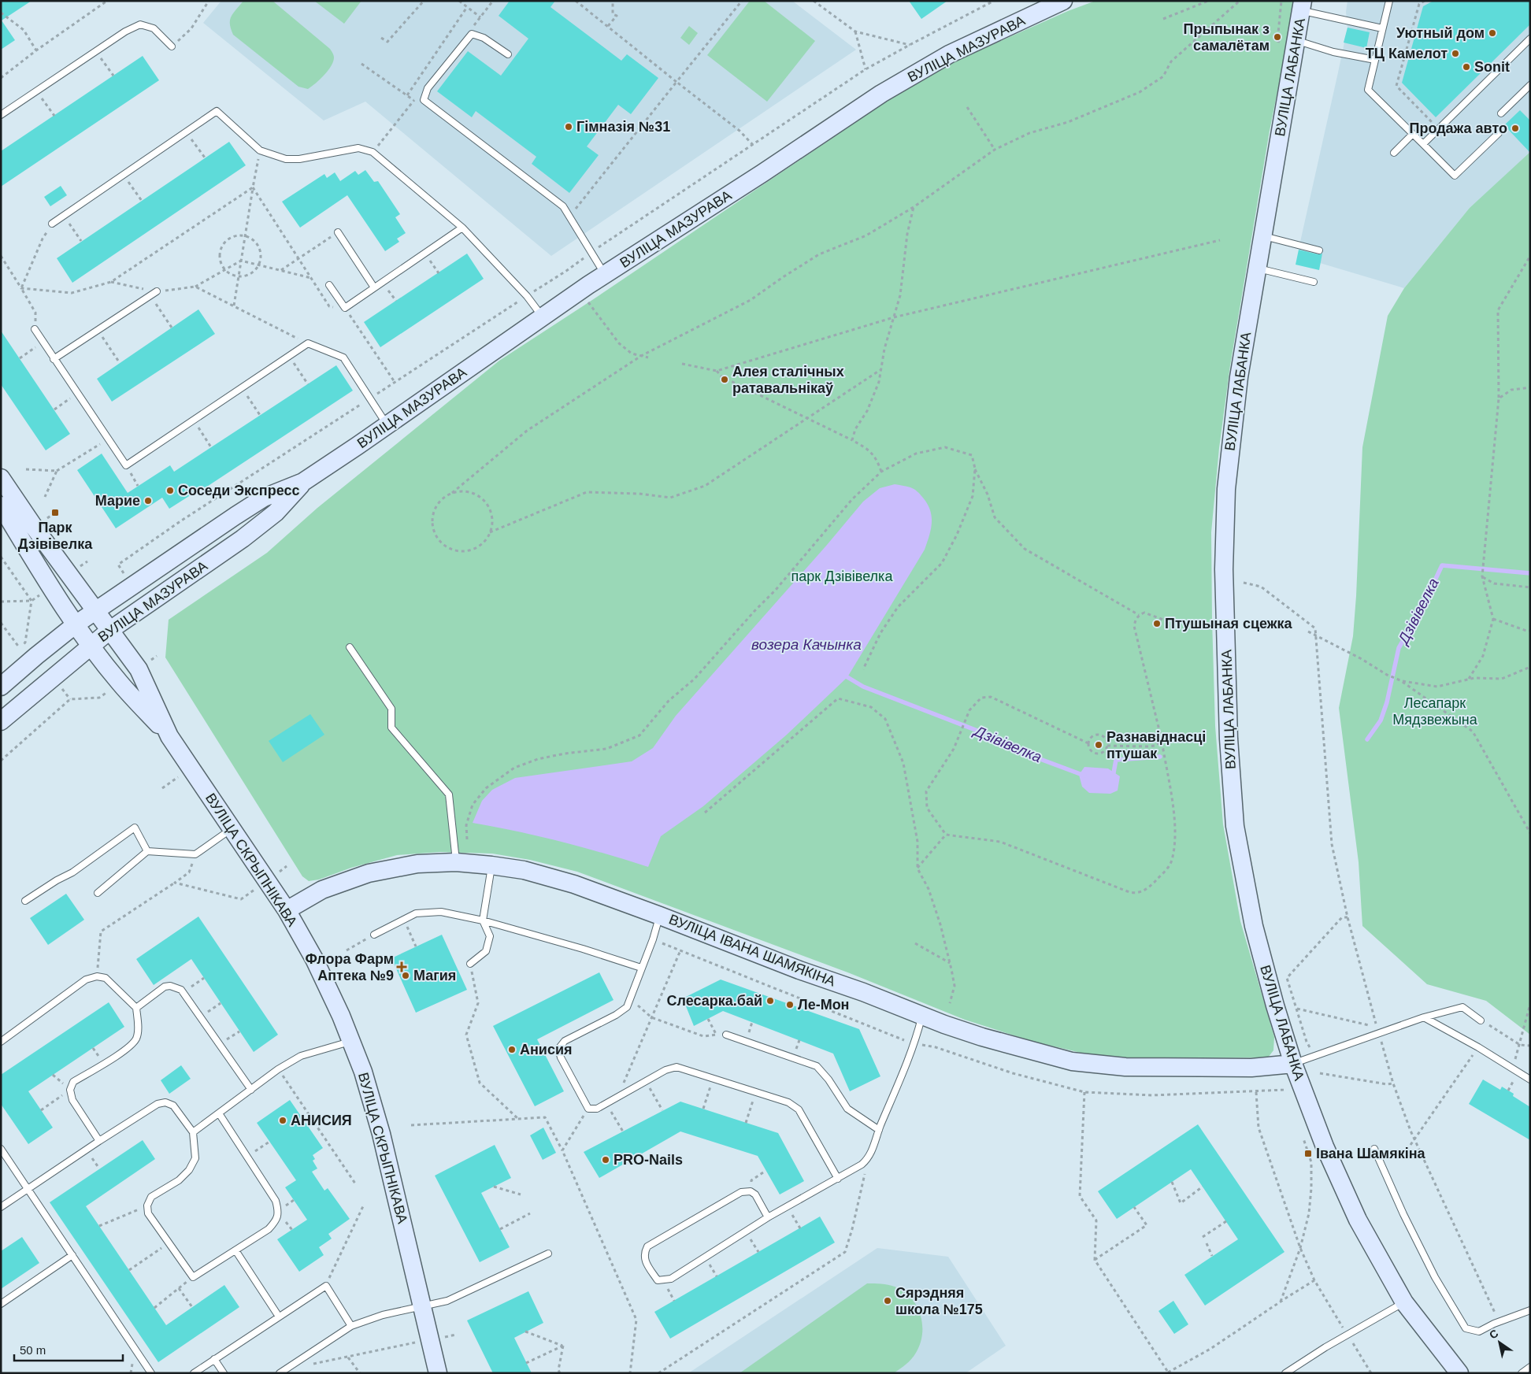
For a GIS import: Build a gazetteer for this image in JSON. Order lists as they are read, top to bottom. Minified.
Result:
{"streets":{"main road":["ВУЛІЦА МАЗУРАВА","ВУЛІЦА ЛАБАНКА","ВУЛІЦА СКРЫПНІКАВА","ВУЛІЦА ІВАНА ШАМЯКІНА"]},"crossings":[["ВУЛІЦА МАЗУРАВА","ВУЛІЦА СКРЫПНІКАВА"],["ВУЛІЦА ЛАБАНКА","ВУЛІЦА ІВАНА ШАМЯКІНА"],["ВУЛІЦА СКРЫПНІКАВА","ВУЛІЦА ІВАНА ШАМЯКІНА"]],"water":["Дзівівелка","возера Качынка"],"parks":["парк Дзівівелка","Лесапарк Мядзвежына"],"places":{"other":["Уютный дом","Прыпынак з самалётам","ТЦ Камелот","Sonit","Гімназія №31","Продажа авто","Алея сталічных ратавальнікаў","Соседи Экспресс","Марие","Птушыная сцежка","Разнавіднасці птушак","Магия","Слесарка.бай","Ле-Мон","Анисия","АНИСИЯ","PRO-Nails","Сярэдняя школа №175"],"transit":["Парк Дзівівелка","Івана Шамякіна"],"health":["Флора Фарм Аптека №9"]},"scale_bar":"50 m","north":"top left"}
